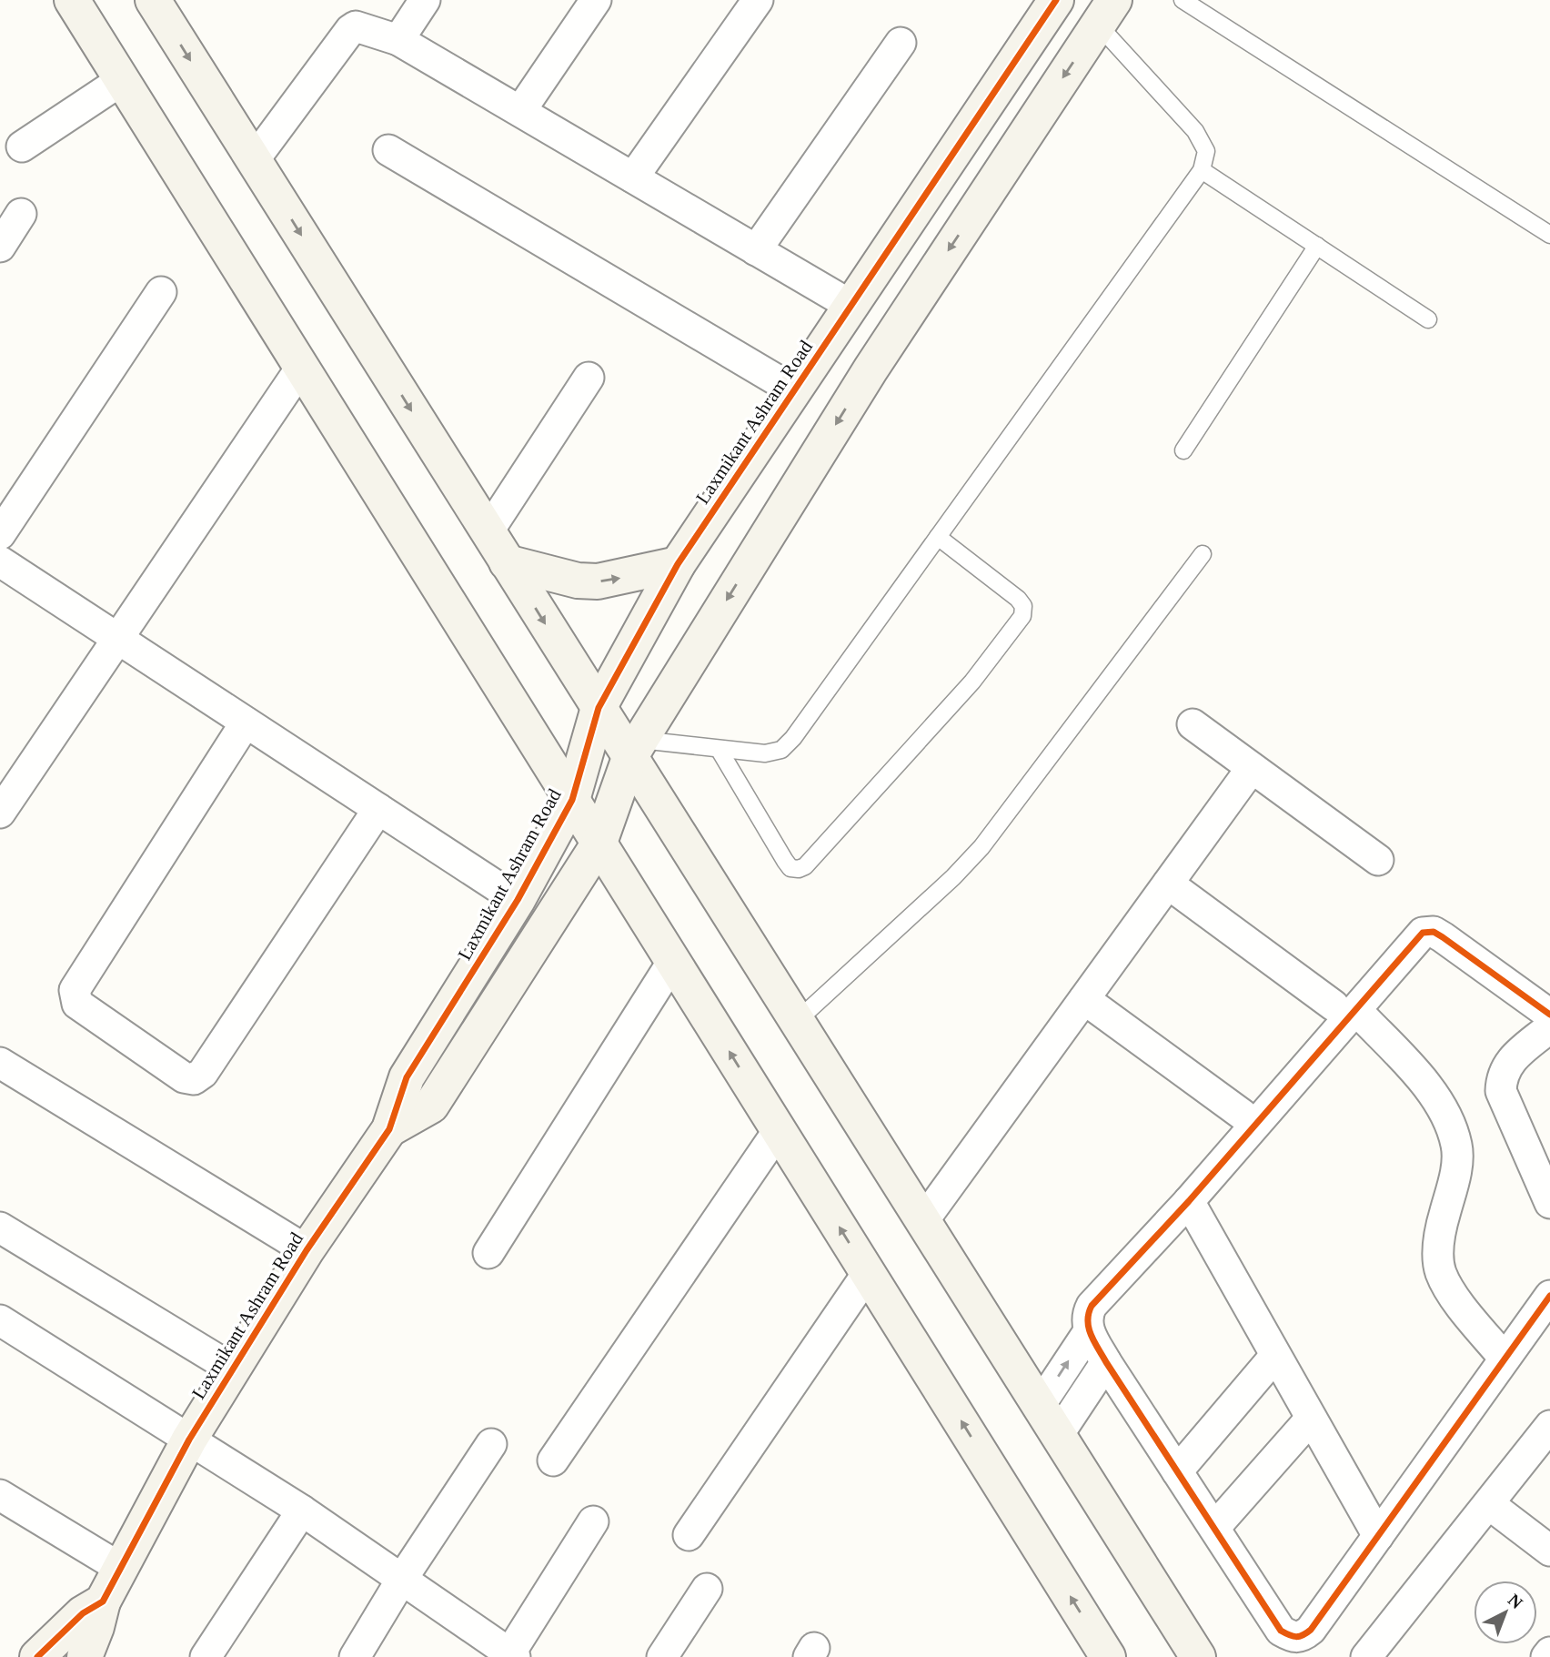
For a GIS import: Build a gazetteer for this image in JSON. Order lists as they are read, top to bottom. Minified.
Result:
{"streets":{"main road":["Laxmikant Ashram Road"]},"north":"top right"}
